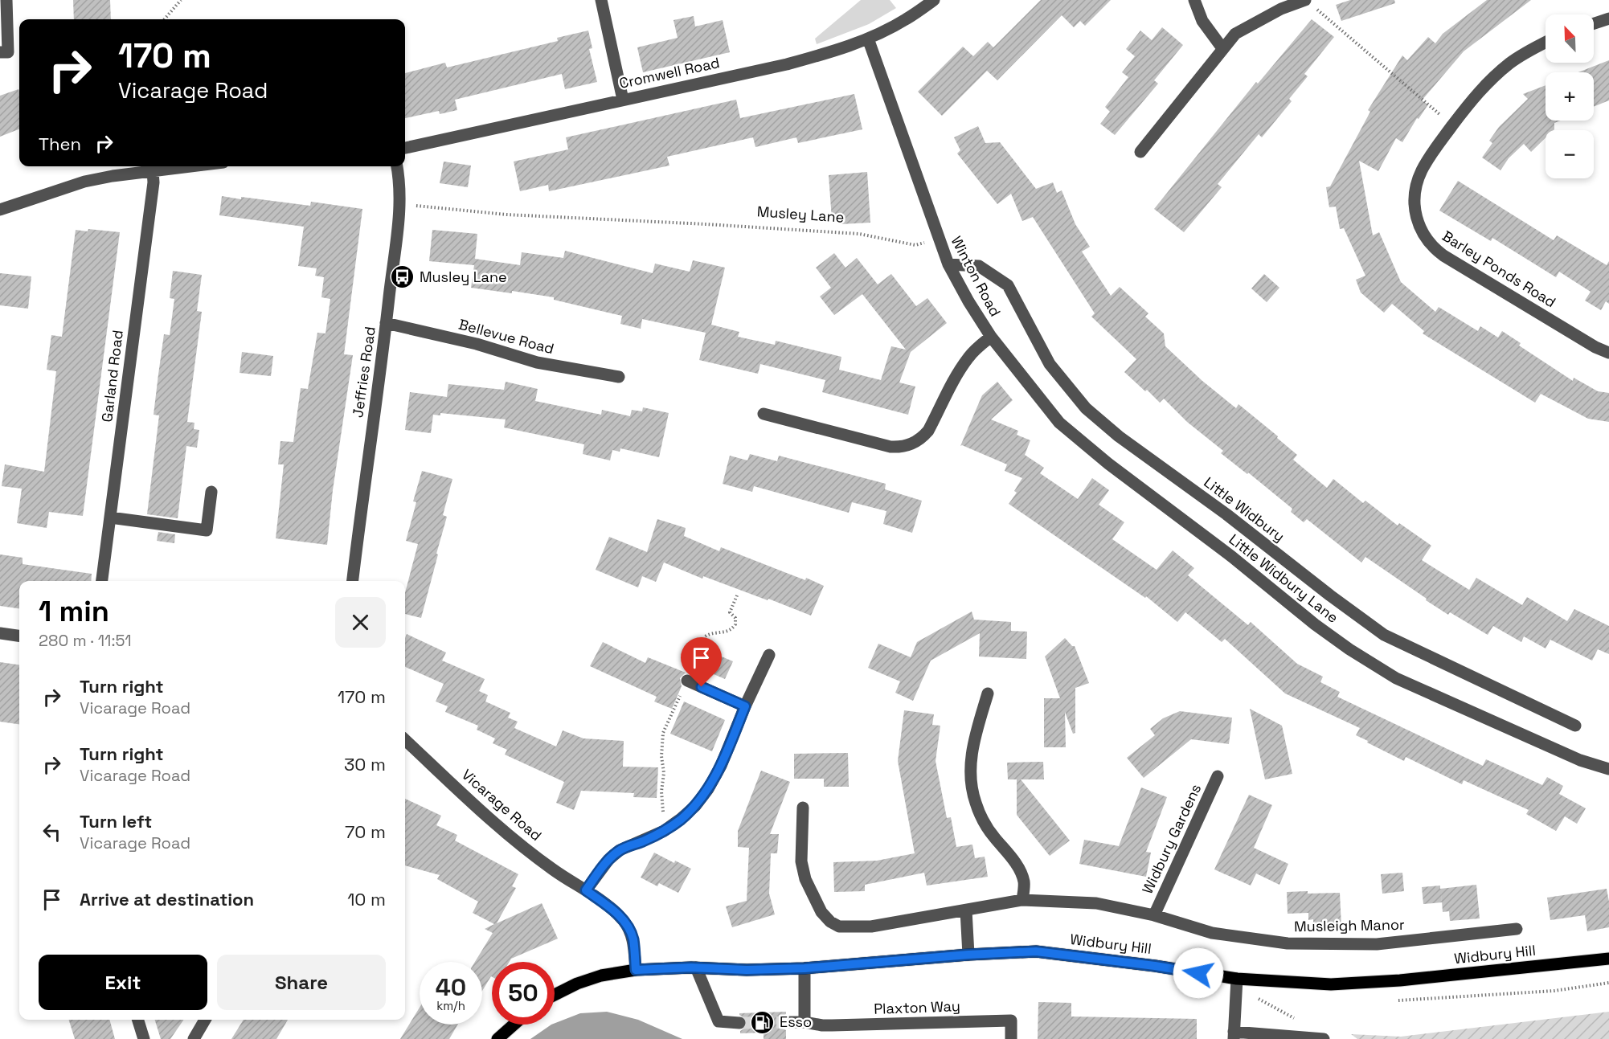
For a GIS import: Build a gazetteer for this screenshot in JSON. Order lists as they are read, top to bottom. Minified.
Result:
{"streets":{"main road":["Widbury Hill"],"street":["Cromwell Road","Barley Ponds Road","Winton Road","Bellevue Road","Jeffries Road","Garland Road","Little Widbury","Little Widbury Lane","Vicarage Road","Widbury Gardens","Musleigh Manor","Plaxton Way"],"path":["Musley Lane"]},"crossings":[["Cromwell Road","Winton Road"],["Musley Lane","Winton Road"],["Musley Lane","Jeffries Road"],["Winton Road","Little Widbury"],["Winton Road","Little Widbury Lane"],["Bellevue Road","Jeffries Road"],["Vicarage Road","Widbury Hill"],["Widbury Gardens","Musleigh Manor"]],"places":{"bus stop":["Musley Lane"],"fuel station":["Esso"]},"north":"top left","page":{"map_buttons":["+","−"],"turn":["170 m","Vicarage Road"],"then":"Then","heading":["1 min","280 m · 11:51"],"list":[{"name":"Turn right","note":"Vicarage Road","value":"170 m"},{"name":"Turn right","note":"Vicarage Road","value":"30 m"},{"name":"Turn left","note":"Vicarage Road","value":"70 m"},{"name":"Arrive at destination","value":"10 m"}],"buttons":["Exit","Share"],"speed":"40 km/h","limit":"50"}}
